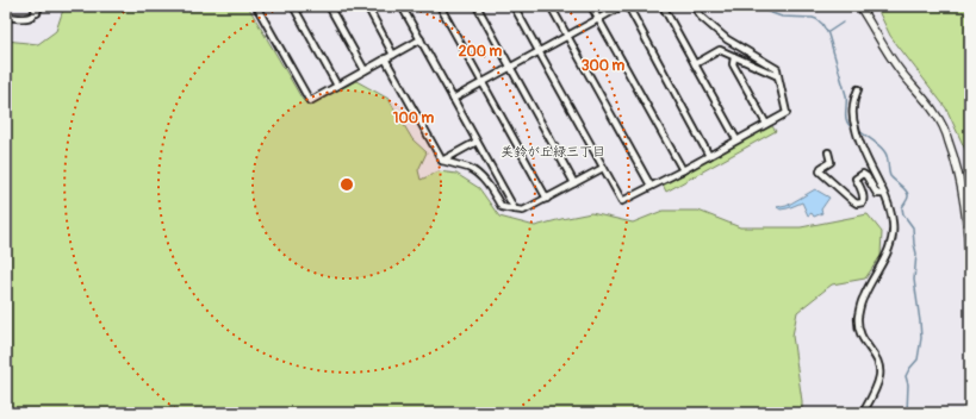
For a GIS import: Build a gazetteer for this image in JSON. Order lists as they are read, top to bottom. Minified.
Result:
{"districts":["美鈴が丘緑三丁目"],"rings":["200 m","300 m","100 m"]}
